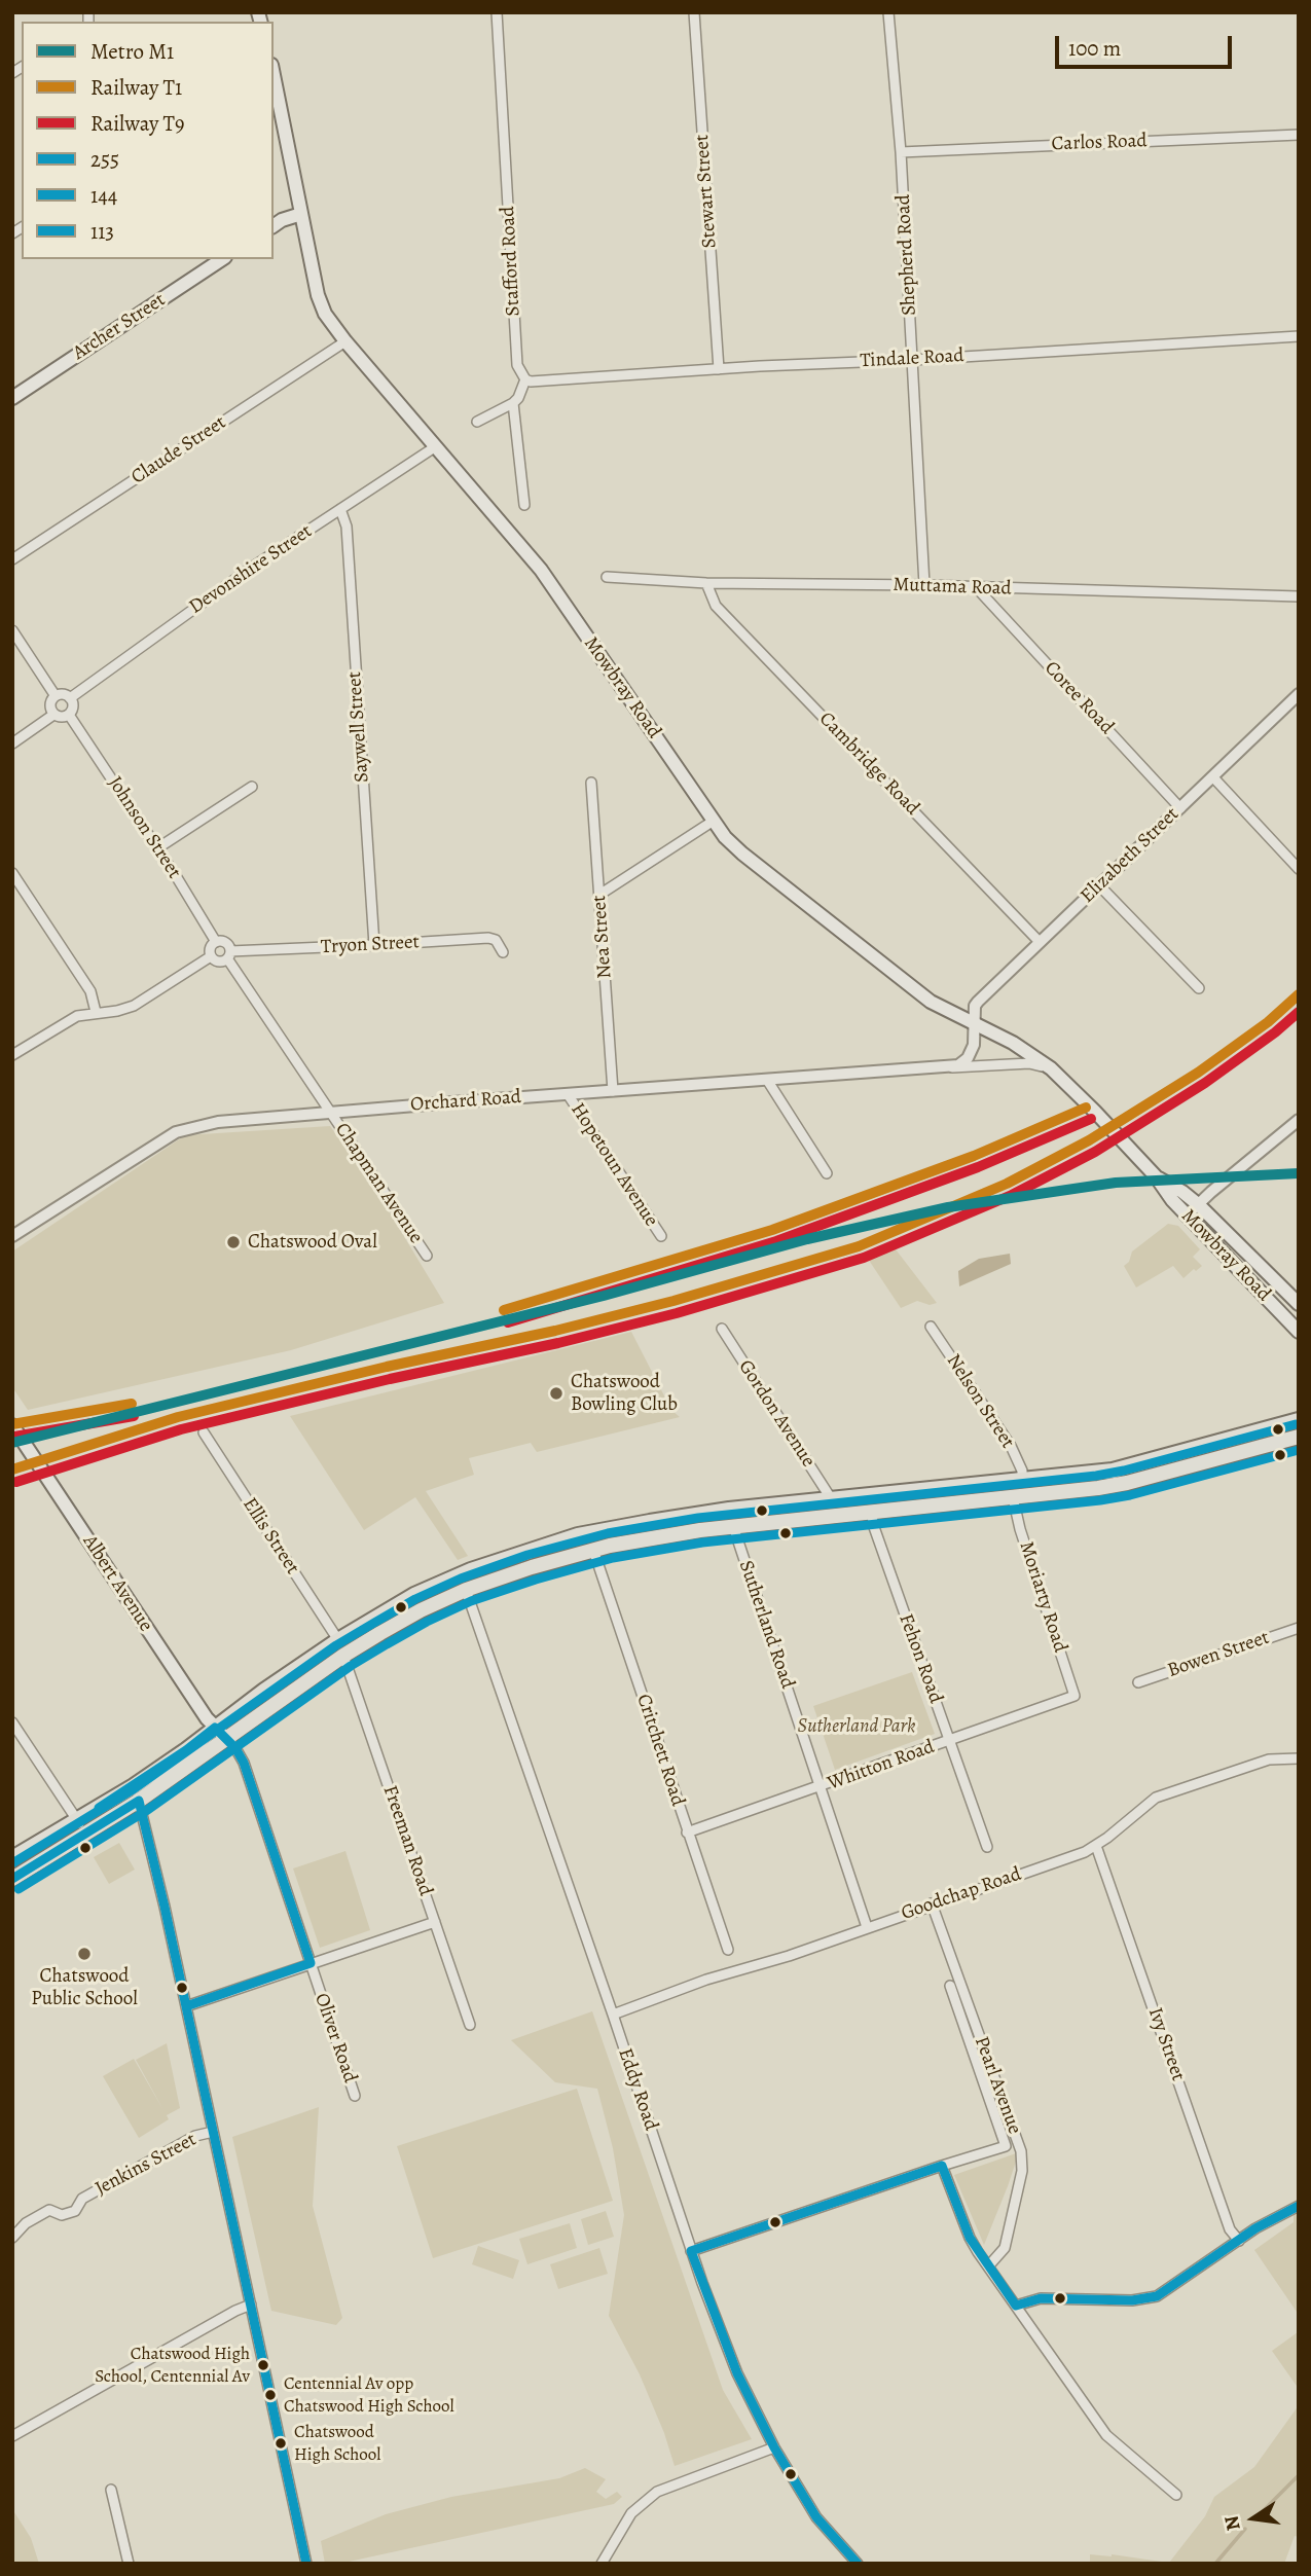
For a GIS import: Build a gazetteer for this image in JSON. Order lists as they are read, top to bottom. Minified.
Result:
{"streets":{"main road":["Archer Street","Mowbray Road","Albert Avenue"],"street":["Carlos Road","Stewart Street","Shepherd Road","Stafford Road","Tindale Road","Claude Street","Devonshire Street","Muttama Road","Coree Road","Saywell Street","Cambridge Road","Johnson Street","Elizabeth Street","Nea Street","Tryon Street","Orchard Road","Hopetoun Avenue","Chapman Avenue","Nelson Street","Gordon Avenue","Ellis Street","Moriarty Road","Sutherland Road","Bowen Street","Fehon Road","Critchett Road","Whitton Road","Freeman Road","Goodchap Road","Oliver Road","Ivy Street","Pearl Avenue","Eddy Road","Jenkins Street"]},"crossings":[["Carlos Road","Shepherd Road"],["Stewart Street","Tindale Road"],["Shepherd Road","Tindale Road"],["Shepherd Road","Muttama Road"],["Stafford Road","Tindale Road"],["Claude Street","Mowbray Road"],["Devonshire Street","Mowbray Road"],["Devonshire Street","Saywell Street"],["Devonshire Street","Johnson Street"],["Muttama Road","Coree Road"],["Muttama Road","Cambridge Road"],["Mowbray Road","Elizabeth Street"],["Mowbray Road","Orchard Road"],["Coree Road","Elizabeth Street"],["Saywell Street","Tryon Street"],["Cambridge Road","Elizabeth Street"],["Johnson Street","Tryon Street"],["Nea Street","Orchard Road"],["Orchard Road","Hopetoun Avenue"],["Orchard Road","Chapman Avenue"],["Albert Avenue","Oliver Road"],["Moriarty Road","Whitton Road"],["Sutherland Road","Whitton Road"],["Sutherland Road","Goodchap Road"],["Fehon Road","Whitton Road"],["Critchett Road","Whitton Road"],["Goodchap Road","Ivy Street"],["Goodchap Road","Pearl Avenue"],["Goodchap Road","Eddy Road"]],"parks":["Sutherland Park"],"places":["Chatswood Oval","Chatswood Bowling Club","Chatswood Public School","Chatswood High School, Centennial Av","Centennial Av opp Chatswood High School","Chatswood High School"],"lines":["rail line T1","rail line T9","metro line M1","transit line 113","transit line 144","transit line 255"],"legend":["Metro M1","Railway T1","Railway T9","255","144","113"],"scale_bar":"100 m","north":"left"}
